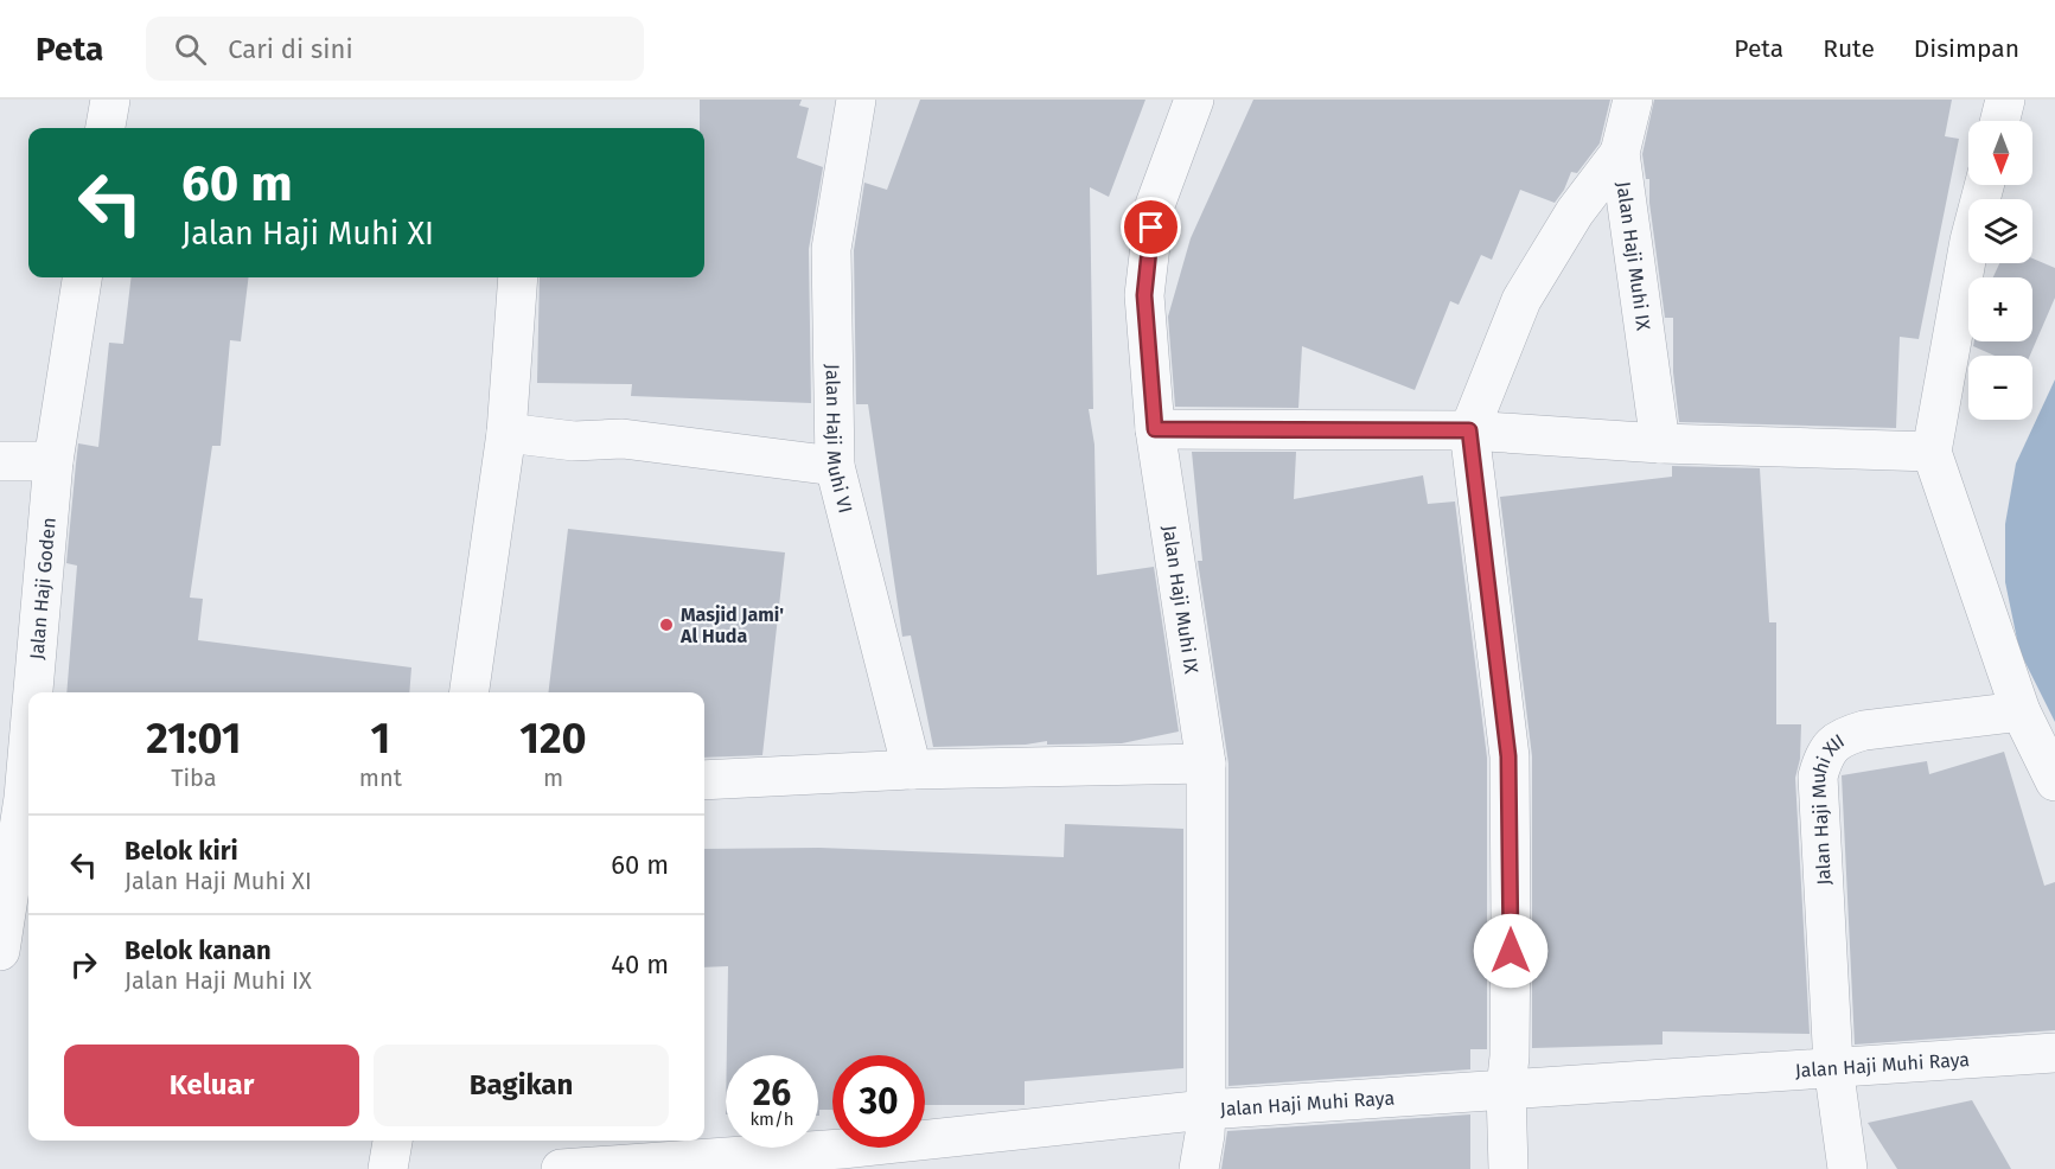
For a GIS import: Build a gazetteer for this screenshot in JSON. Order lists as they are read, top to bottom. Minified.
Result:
{"streets":{"street":["Jalan Haji Muhi IX","Jalan Haji Muhi VI","Jalan Haji Goden","Jalan Haji Muhi XII","Jalan Haji Muhi Raya"]},"crossings":[["Jalan Haji Muhi IX","Jalan Haji Muhi Raya"],["Jalan Haji Muhi XII","Jalan Haji Muhi Raya"]],"places":["Masjid Jami' Al Huda"],"north":"bottom","page":{"header":"Peta","search":"Cari di sini","nav":["Peta","Rute","Disimpan"],"map_buttons":["+","−"],"turn":["60 m","Jalan Haji Muhi XI"],"eta":["21:01","Tiba","1","mnt","120","m"],"list":[{"name":"Belok kiri","note":"Jalan Haji Muhi XI","value":"60 m"},{"name":"Belok kanan","note":"Jalan Haji Muhi IX","value":"40 m"}],"buttons":["Keluar","Bagikan"],"speed":"26 km/h","limit":"30"}}
